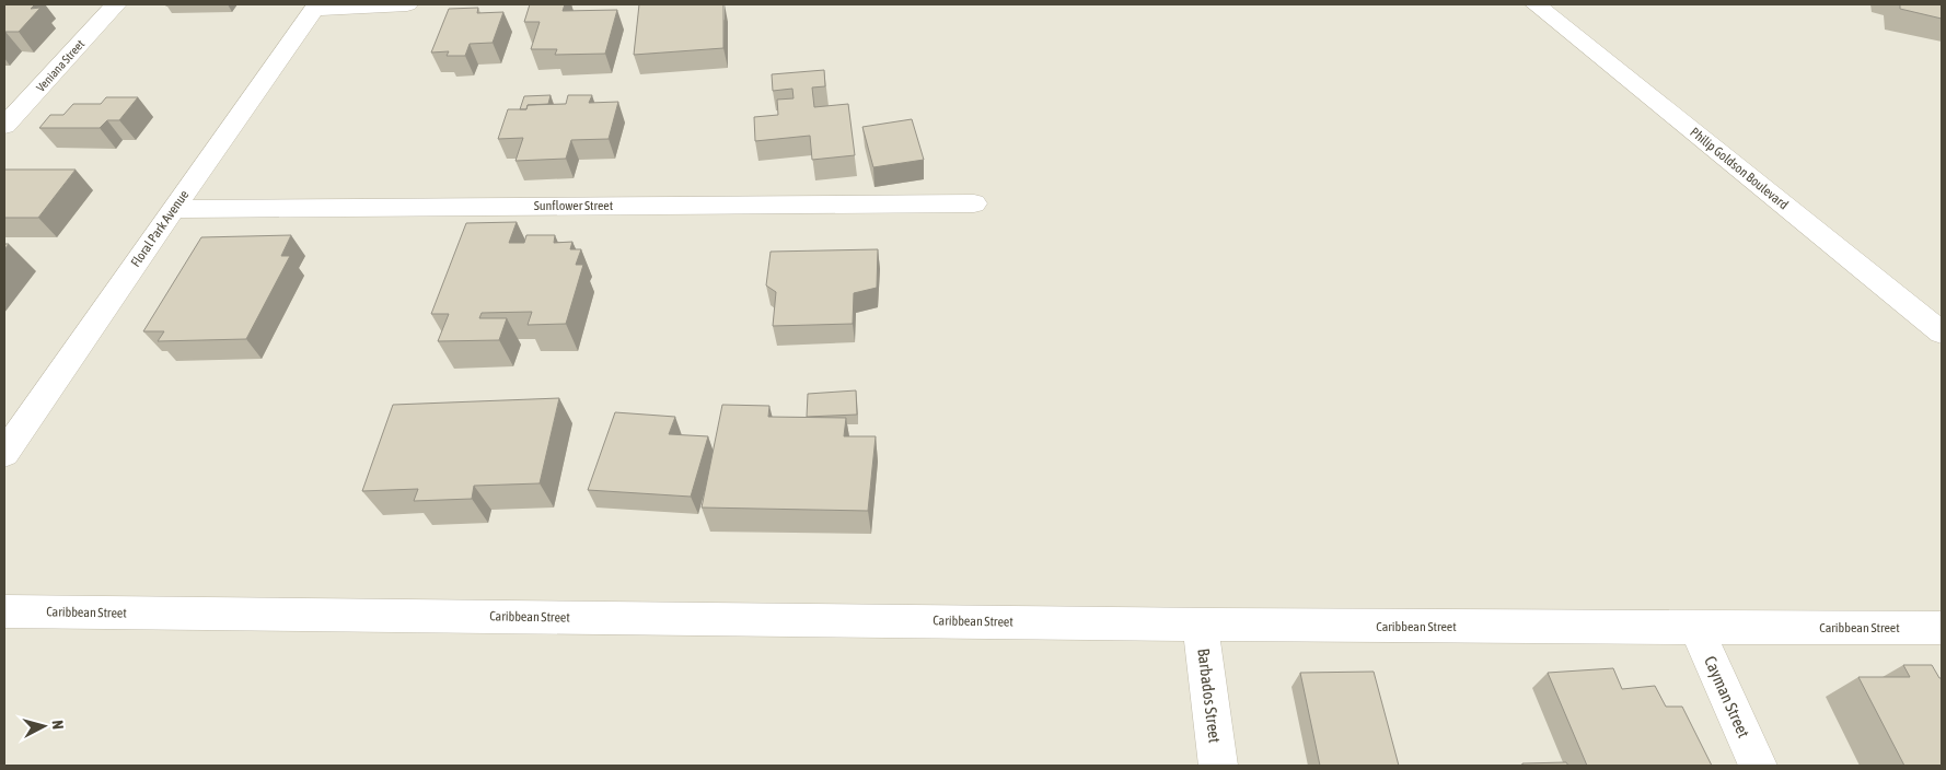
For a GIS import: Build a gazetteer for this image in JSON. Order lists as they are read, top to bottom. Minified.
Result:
{"streets":{"street":["Veniana Street","Philip Goldson Boulevard","Sunflower Street","Floral Park Avenue","Caribbean Street","Barbados Street","Cayman Street"]},"crossings":[["Sunflower Street","Floral Park Avenue"],["Caribbean Street","Barbados Street"],["Caribbean Street","Cayman Street"]],"north":"right"}
